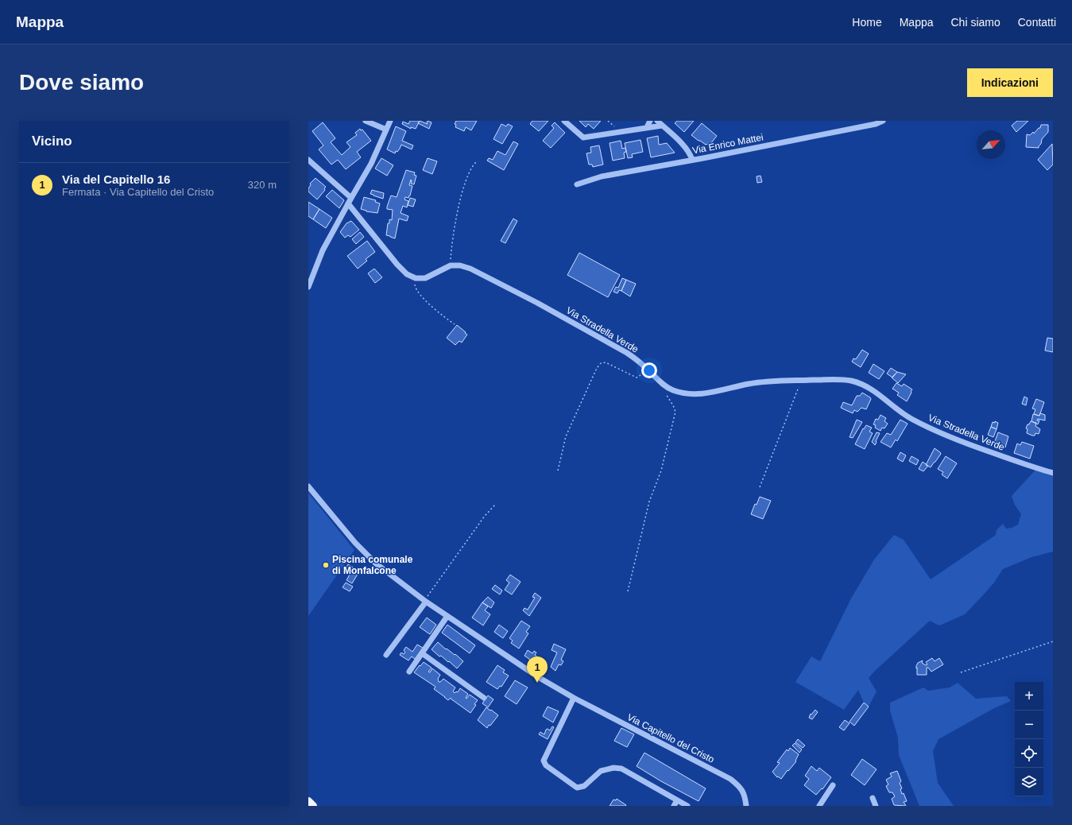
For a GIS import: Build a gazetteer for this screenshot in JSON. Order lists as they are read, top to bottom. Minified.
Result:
{"streets":{"street":["Via Enrico Mattei","Via Stradella Verde","Via Capitello del Cristo"]},"places":["Piscina comunale di Monfalcone"],"north":"top right","page":{"header":"Mappa","nav":["Home","Mappa","Chi siamo","Contatti"],"buttons":"Indicazioni","title":"Dove siamo","heading":"Vicino","list":[{"mark":"1","name":"Via del Capitello 16","note":"Fermata · Via Capitello del Cristo","value":"320 m"}],"pins":"1","map_buttons":["+","−"]}}
